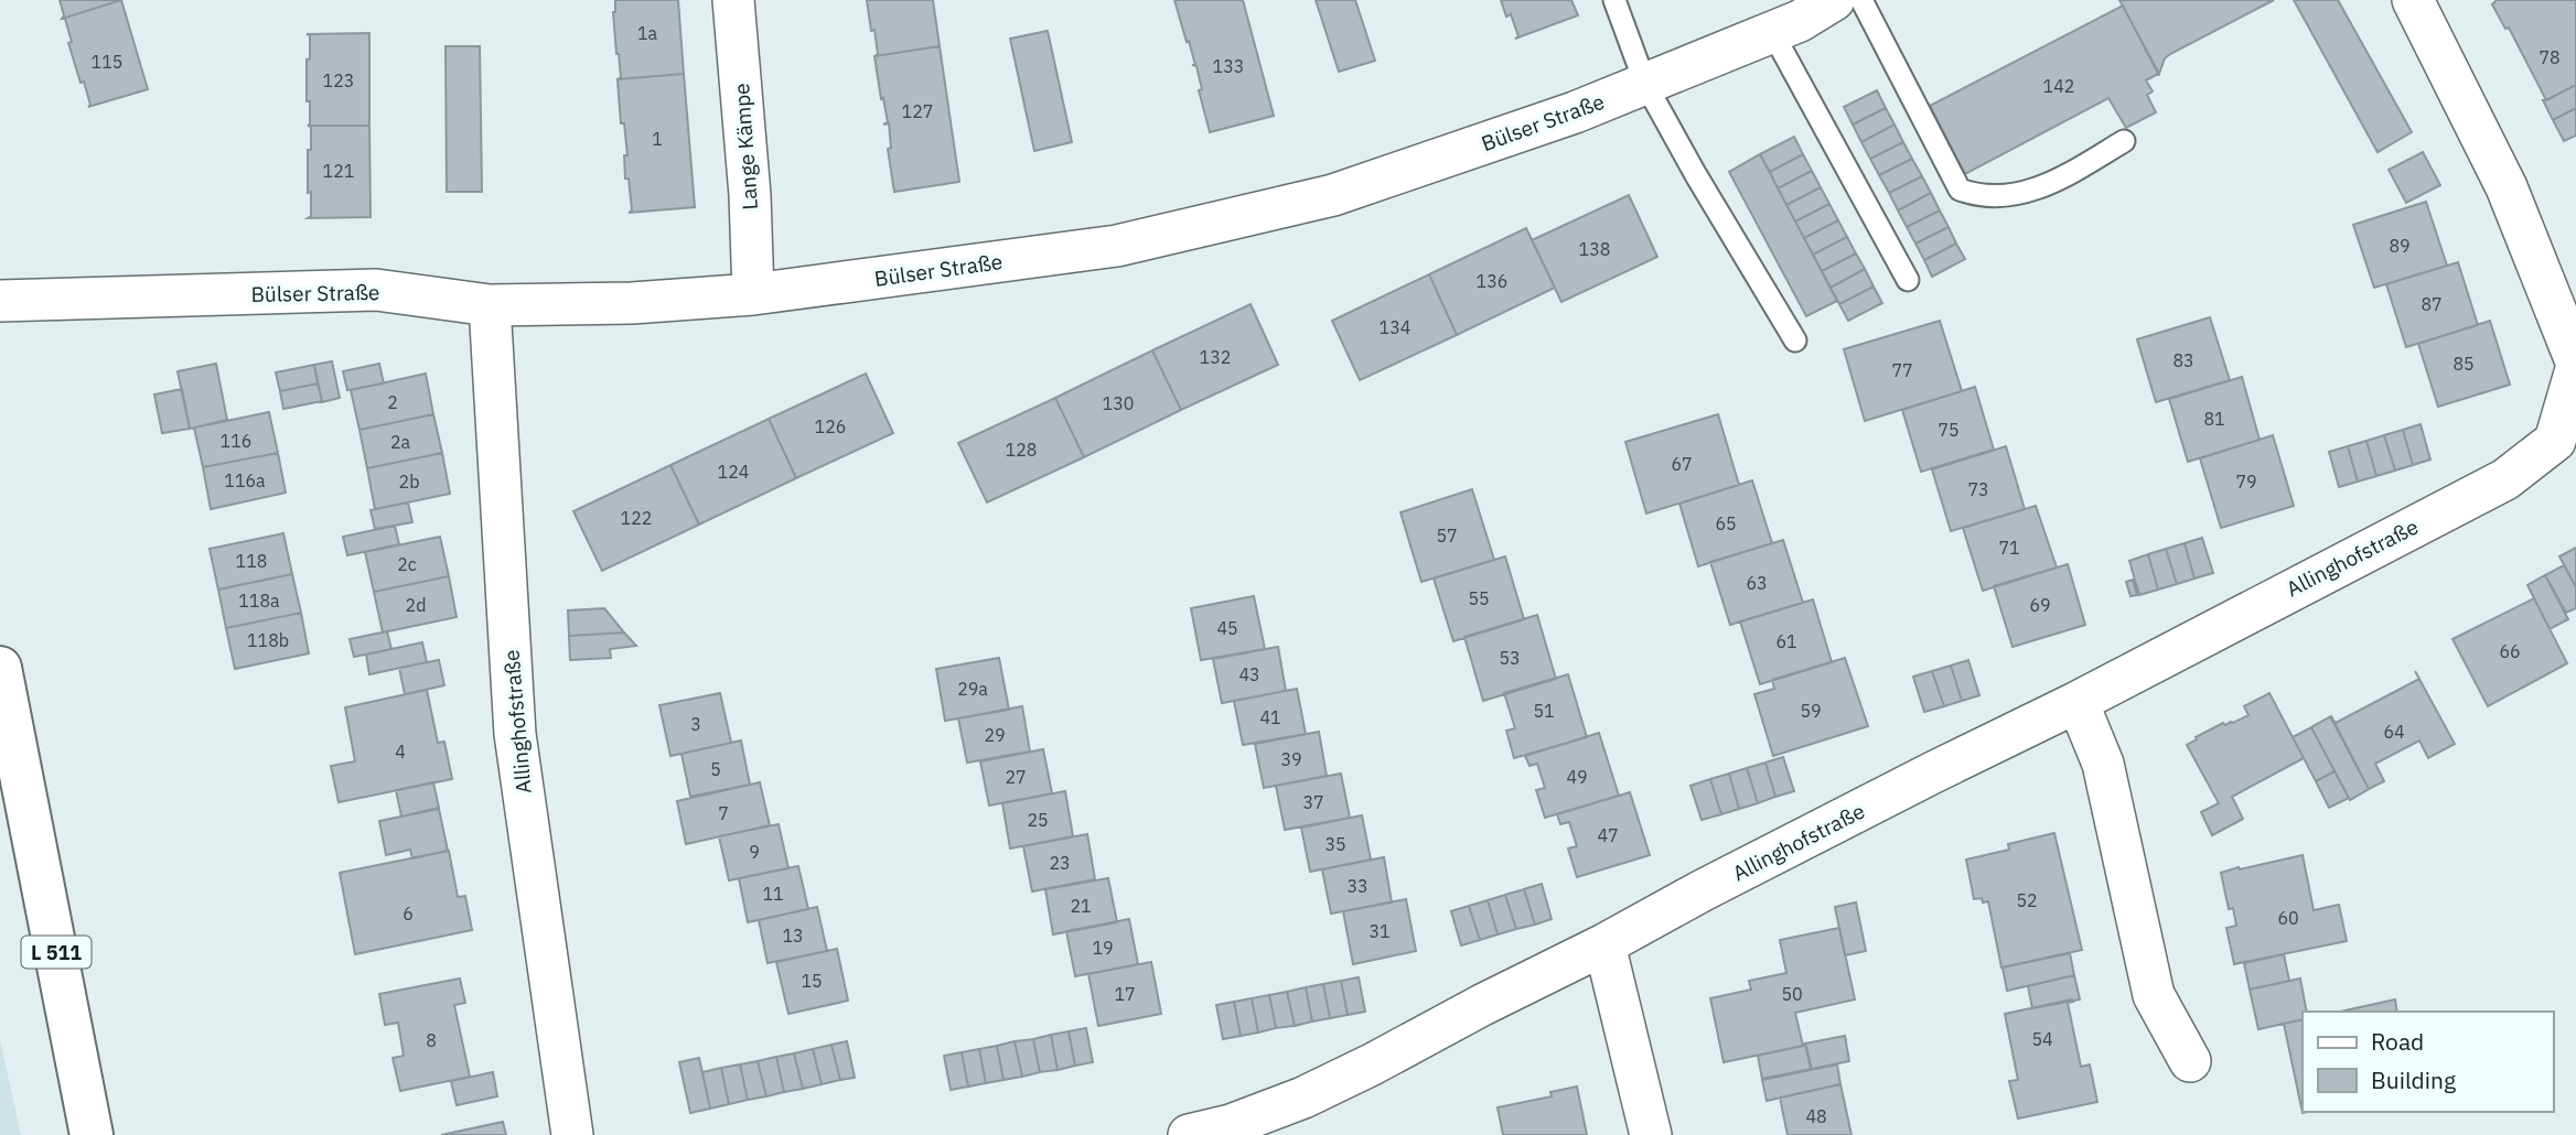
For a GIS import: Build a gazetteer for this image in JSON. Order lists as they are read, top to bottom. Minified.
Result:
{"streets":{"main road":["L 511"],"street":["Bülser Straße","Lange Kämpe","Allinghofstraße"]},"crossings":[["Bülser Straße","Lange Kämpe"],["Bülser Straße","Allinghofstraße"]],"house_numbers":["1a","78","115","133","123","142","127","1","121","89","138","136","87","134","132","83","85","77","2","130","81","126","75","116","2a","128","67","124","116a","2b","79","73","122","65","57","71","118","2c","63","55","118a","2d","69","45","118b","61","66","53","43","29a","51","59","41","3","64","29","4","39","5","27","49","37","7","25","47","35","9","23","33","11","52","21","6","60","31","13","19","15","17","50","54","8","48"],"legend":["Road","Building"]}
